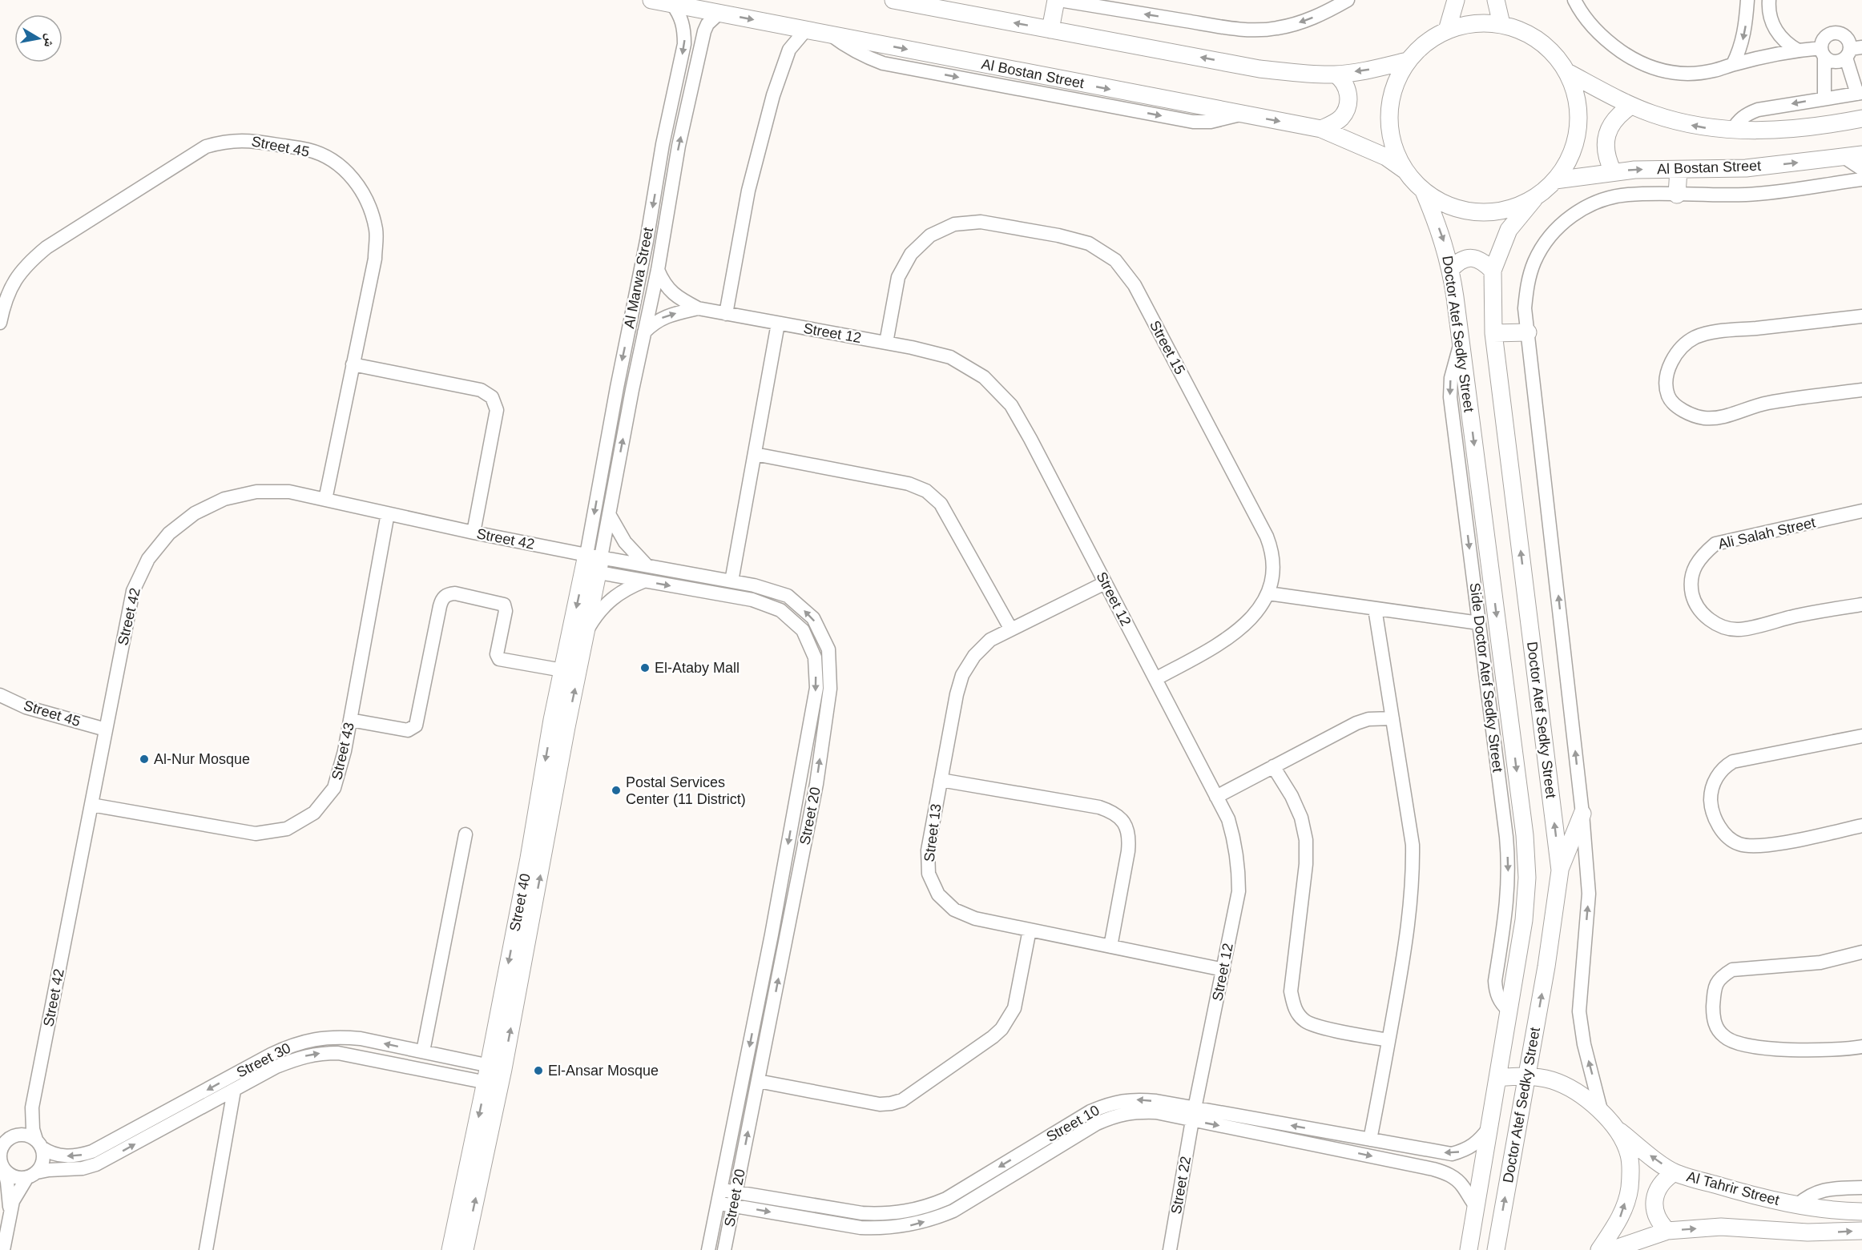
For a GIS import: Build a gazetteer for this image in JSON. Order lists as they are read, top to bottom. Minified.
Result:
{"streets":{"street":["Al Bostan Street","Street 45","Al Marwa Street","Street 12","Doctor Atef Sedky Street","Street 15","Ali Salah Street","Street 42","Side Doctor Atef Sedky Street","Street 43","Street 20","Street 13","Street 40","Street 30","Street 10","Street 22","Al Tahrir Street"]},"crossings":[["Al Bostan Street","Al Marwa Street"],["Street 45","Street 42"],["Al Marwa Street","Street 12"],["Al Marwa Street","Street 42"],["Al Marwa Street","Street 20"],["Al Marwa Street","Street 40"],["Street 12","Street 15"],["Street 12","Street 13"],["Street 12","Street 10"],["Street 12","Street 22"],["Doctor Atef Sedky Street","Side Doctor Atef Sedky Street"],["Doctor Atef Sedky Street","Street 10"],["Street 42","Street 43"],["Street 42","Street 20"],["Street 42","Street 40"],["Street 42","Street 30"],["Street 20","Street 40"],["Street 20","Street 10"],["Street 40","Street 30"],["Street 10","Street 22"]],"places":["El-Ataby Mall","Al-Nur Mosque","Postal Services Center (11 District)","El-Ansar Mosque"],"north":"right"}
